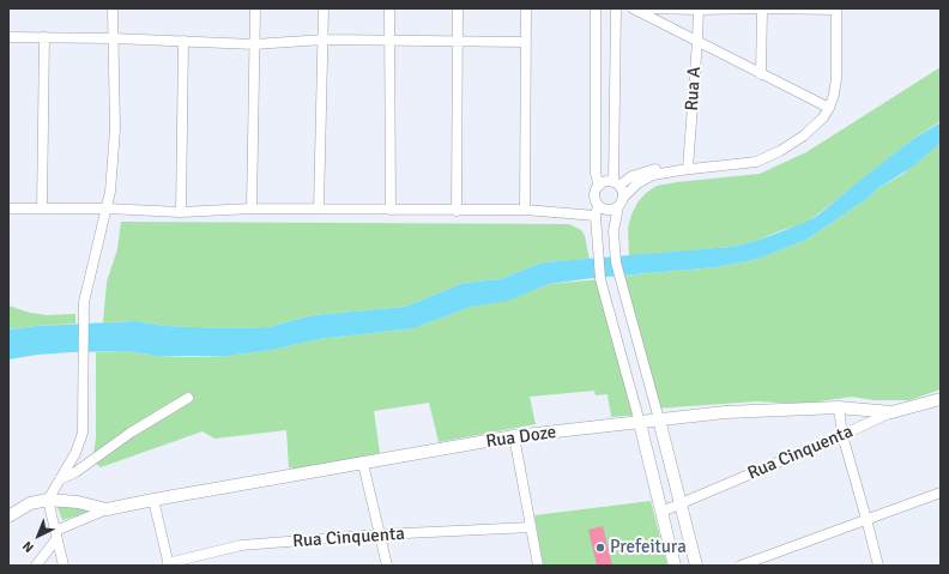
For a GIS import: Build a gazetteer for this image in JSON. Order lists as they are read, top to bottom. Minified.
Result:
{"streets":{"street":["Rua A","Rua Doze","Rua Cinquenta"]},"crossings":[["Rua Doze","Rua Cinquenta"]],"places":["Prefeitura"],"north":"bottom left"}
